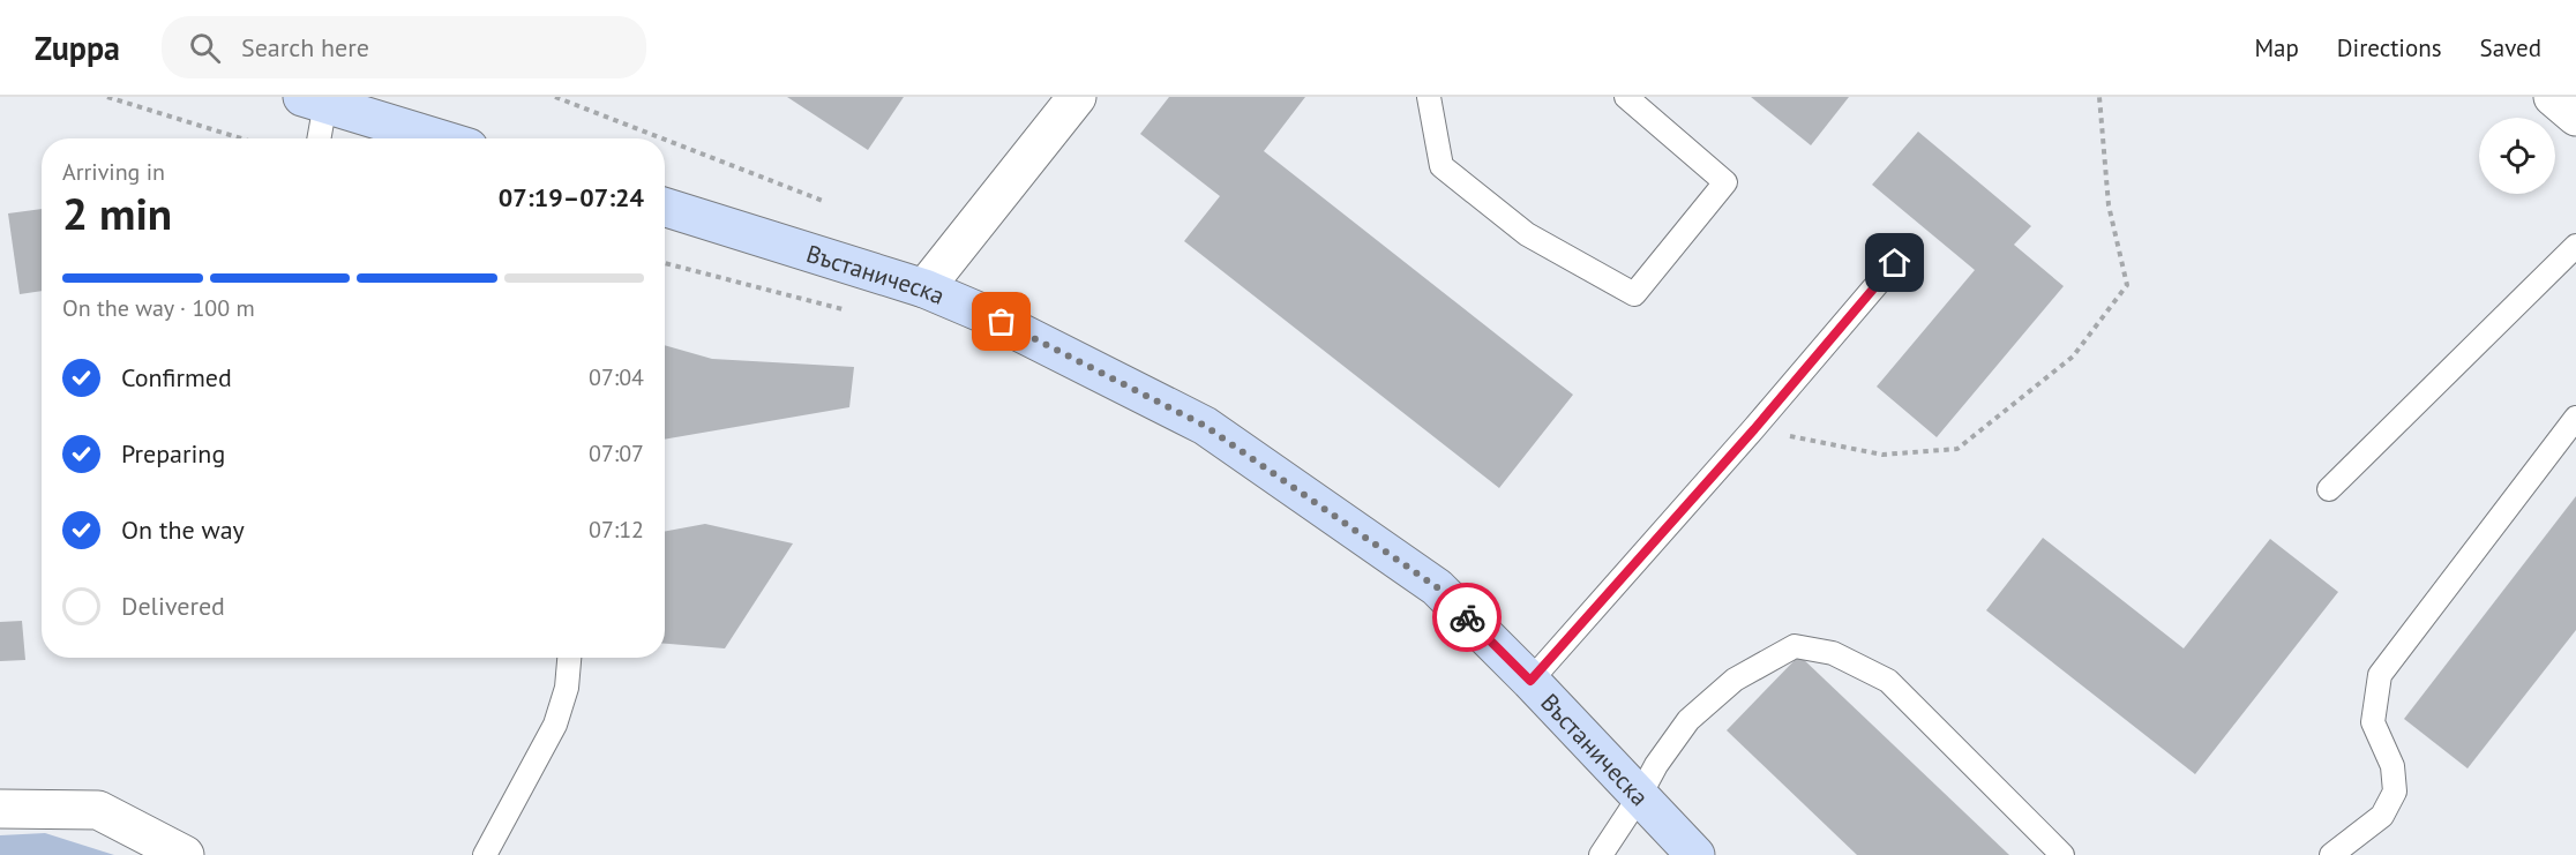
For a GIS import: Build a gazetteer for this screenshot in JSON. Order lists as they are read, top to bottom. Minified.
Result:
{"streets":{"main road":["Въстаническа"]},"page":{"header":"Zuppa","search":"Search here","nav":["Map","Directions","Saved"],"heading":["2 min","Arriving in","07:19–07:24"],"bar":"On the way · 100 m","list":[["Confirmed","07:04"],["Preparing","07:07"],["On the way","07:12"],"Delivered"]}}
